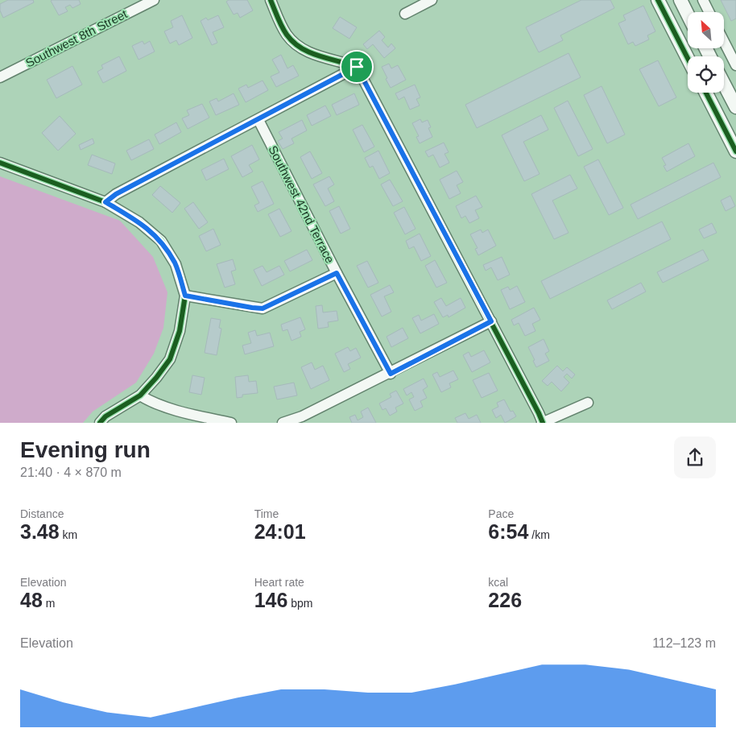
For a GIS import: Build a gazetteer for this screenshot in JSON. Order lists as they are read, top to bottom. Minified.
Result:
{"streets":{"street":["Southwest 8th Street","Southwest 42nd Terrace"]},"north":"top left","page":{"heading":["Evening run","21:40 · 4 × 870 m"],"stats":[["Distance","3.48 km"],["Time","24:01"],["Pace","6:54 /km"],["Elevation","48 m"],["Heart rate","146 bpm"],["kcal","226"]],"chart":["Elevation","112–123 m"]}}
